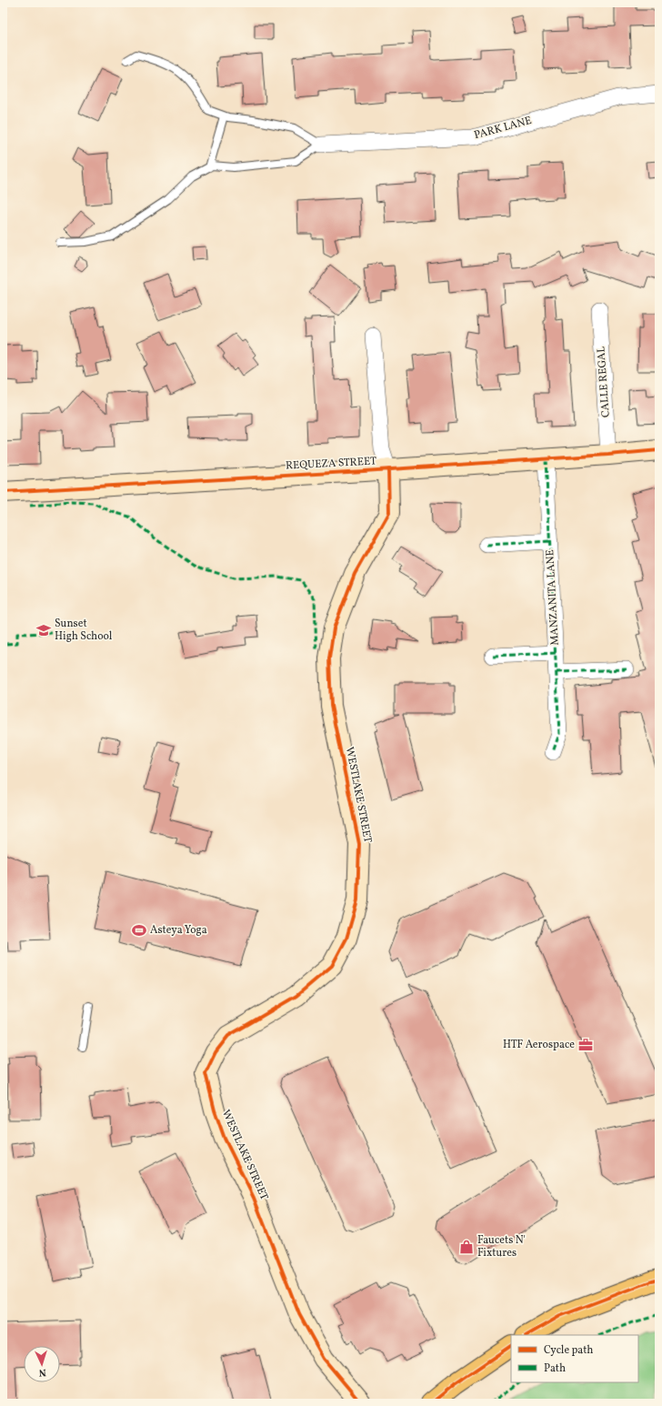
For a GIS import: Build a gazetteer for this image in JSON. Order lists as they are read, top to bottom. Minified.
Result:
{"streets":{"street":["PARK LANE","CALLE REGAL","REQUEZA STREET","MANZANITA LANE","WESTLAKE STREET"]},"crossings":[["CALLE REGAL","REQUEZA STREET"],["REQUEZA STREET","MANZANITA LANE"],["REQUEZA STREET","WESTLAKE STREET"]],"places":{"school or university":["Sunset High School"],"sports":["Asteya Yoga"],"office":["HTF Aerospace"],"shop":["Faucets N' Fixtures"]},"legend":["Cycle path","Path"],"north":"bottom"}
